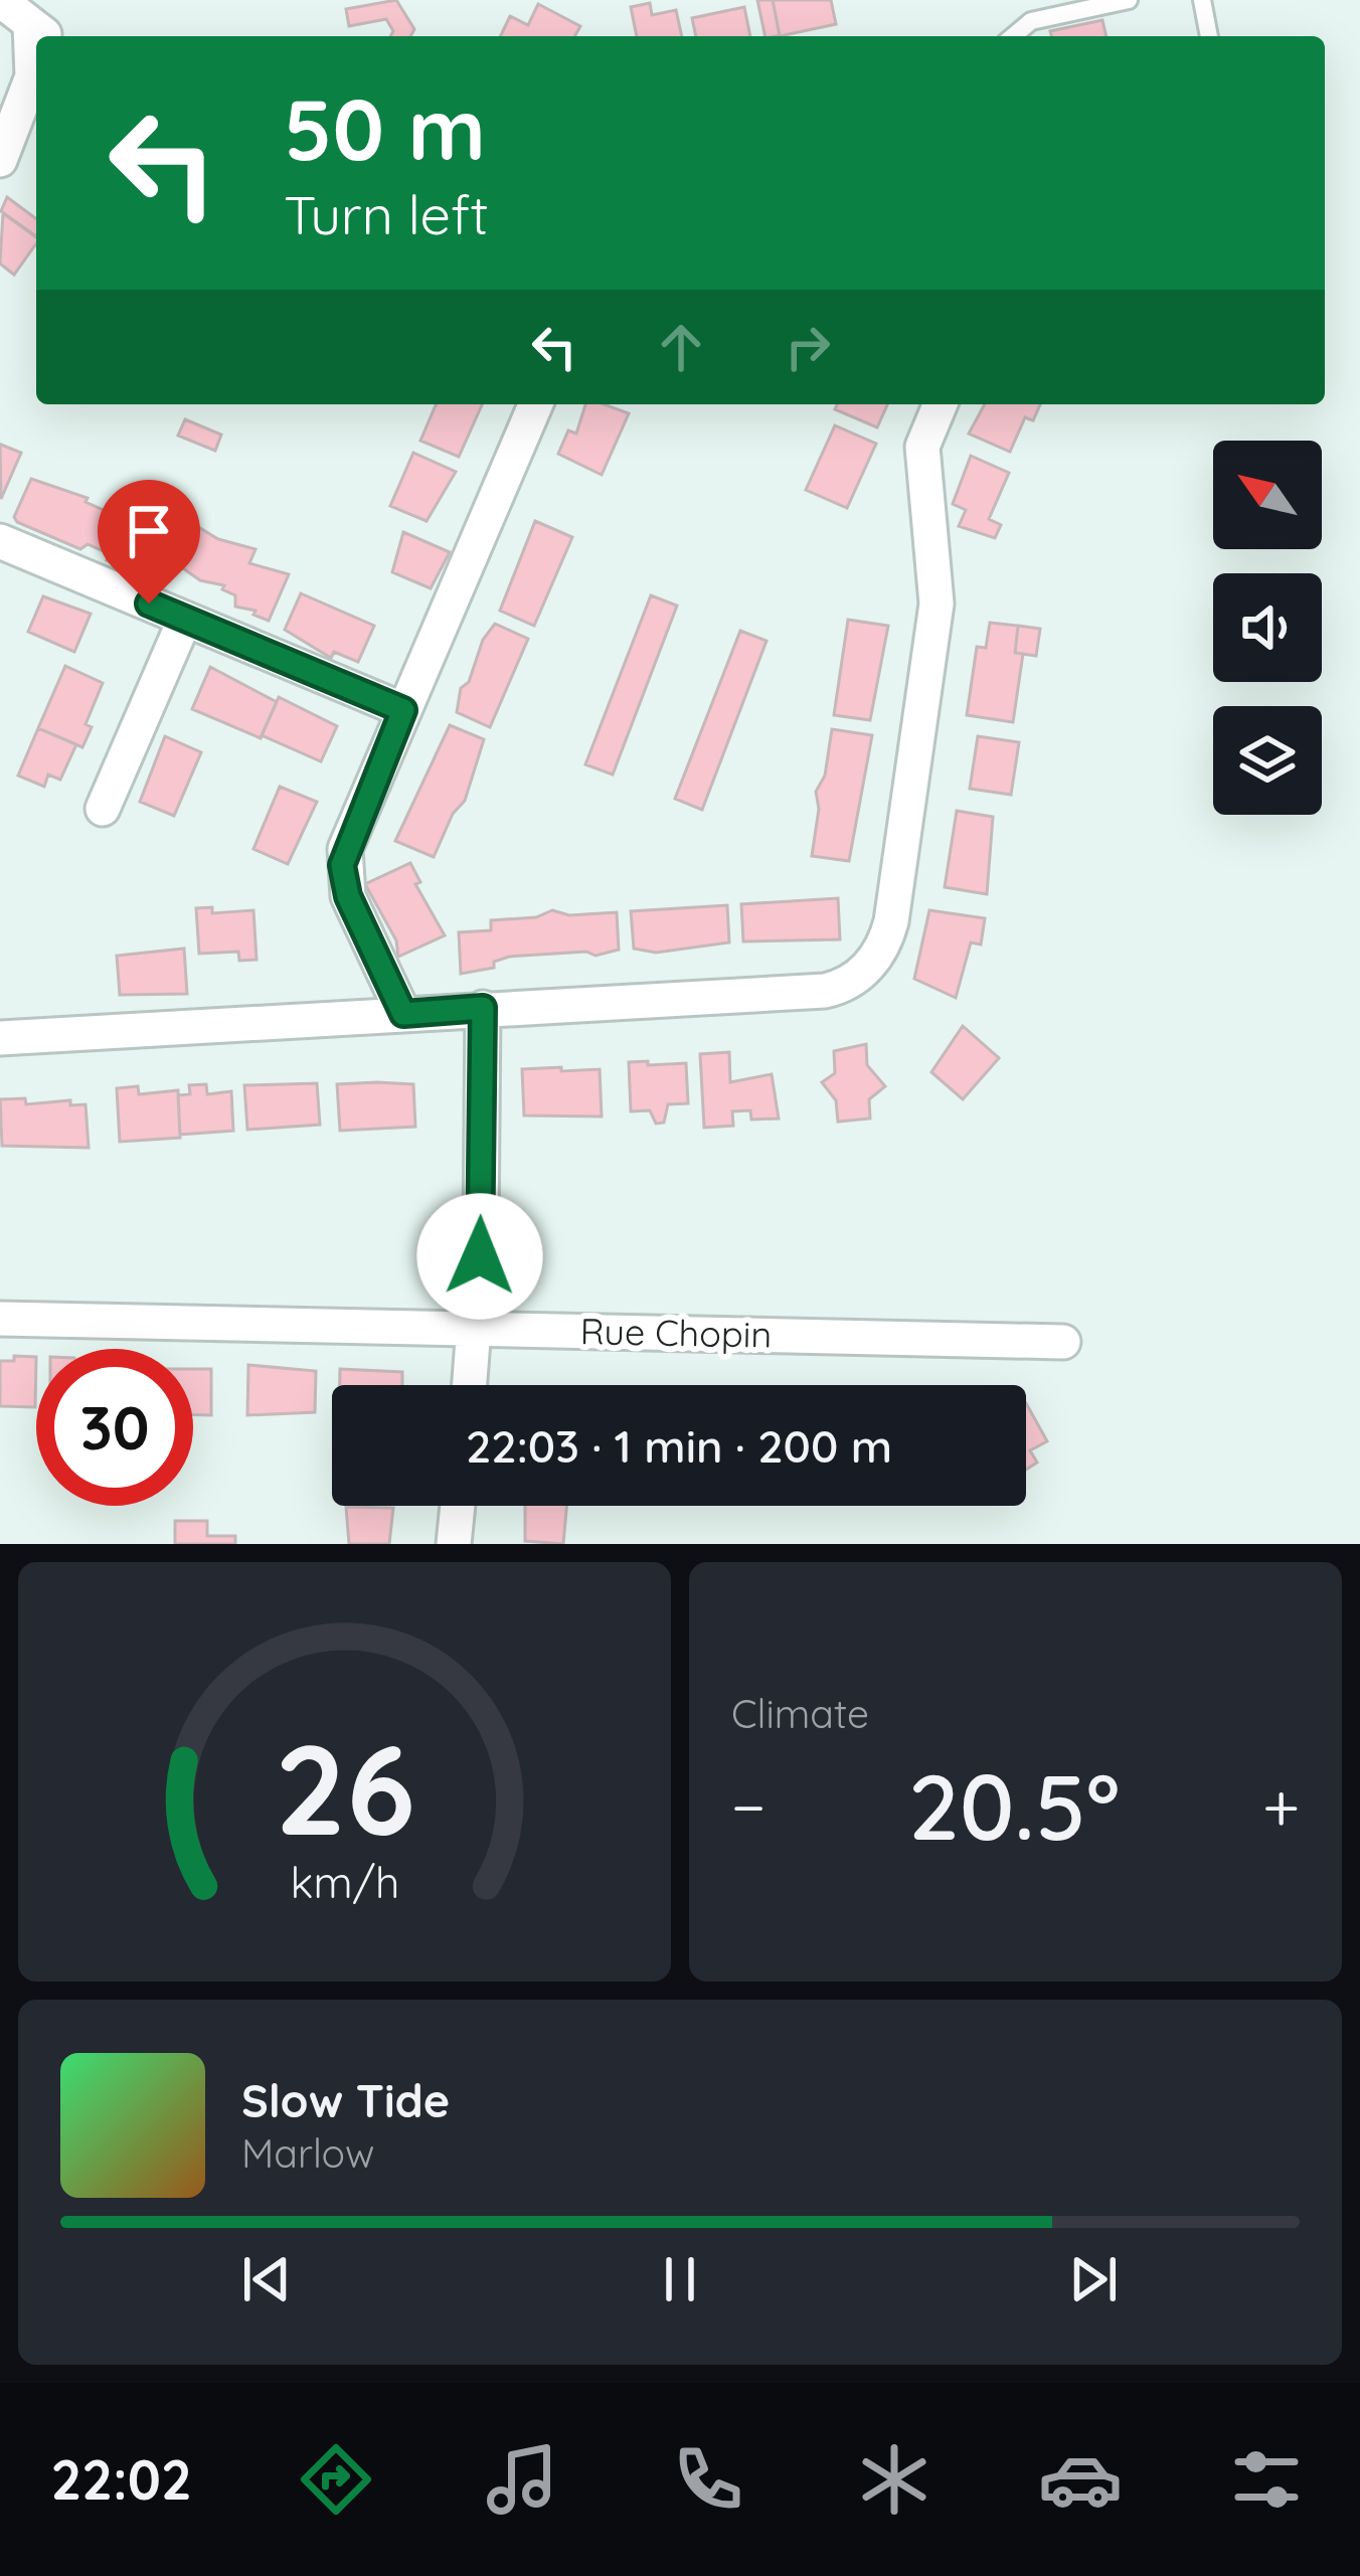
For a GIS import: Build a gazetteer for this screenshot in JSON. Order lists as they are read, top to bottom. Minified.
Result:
{"streets":{"street":["Rue Chopin"]},"north":"top left","page":{"turn":["50 m","Turn left"],"limit":"30","trip":"22:03 · 1 min · 200 m","tile":"Climate","heat":["−","20.5°","+"],"song":["Slow Tide","Marlow"],"tabs":"22:02","gauge":["26","km/h"]}}
